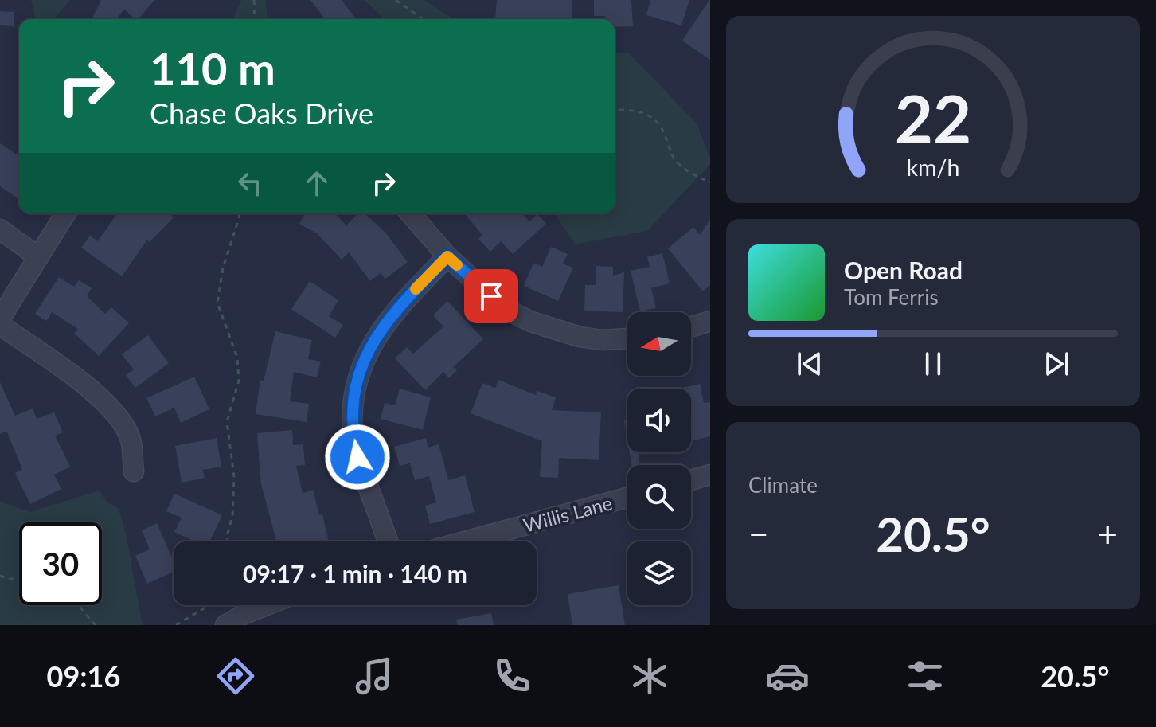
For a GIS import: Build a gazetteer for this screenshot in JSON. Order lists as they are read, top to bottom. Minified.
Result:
{"streets":{"street":["Willis Lane"]},"north":"left","page":{"turn":["110 m","Chase Oaks Drive"],"song":["Open Road","Tom Ferris"],"tile":"Climate","heat":["−","20.5°","+"],"limit":"30","trip":"09:17 · 1 min · 140 m","tabs":["09:16","20.5°"],"gauge":["22","km/h"]}}
